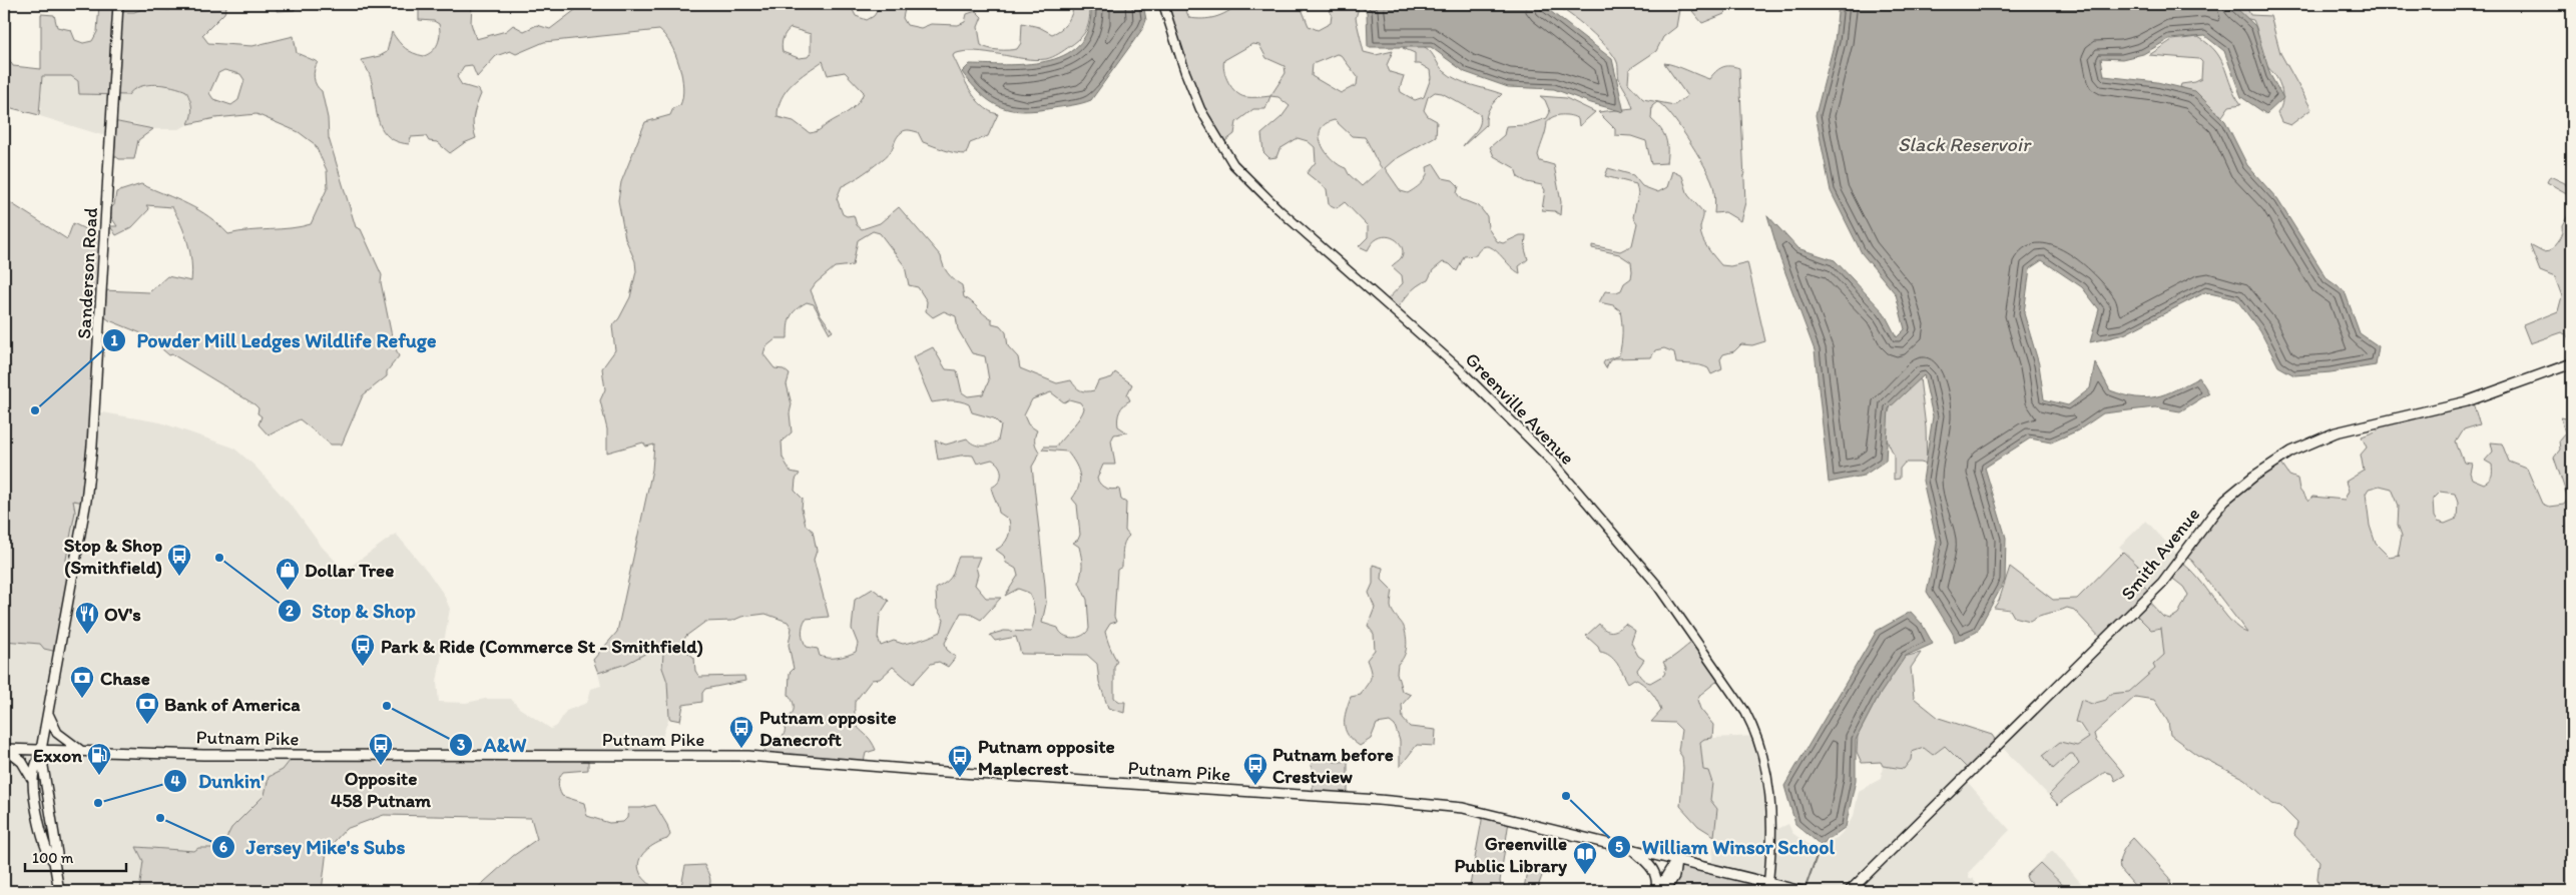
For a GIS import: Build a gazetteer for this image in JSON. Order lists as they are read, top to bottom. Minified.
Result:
{"streets":{"main road":["Sanderson Road","Greenville Avenue","Smith Avenue","Putnam Pike"]},"crossings":[["Sanderson Road","Putnam Pike"],["Greenville Avenue","Putnam Pike"]],"water":["Slack Reservoir"],"places":{"other":["Powder Mill Ledges Wildlife Refuge","Stop & Shop","A&W","William Winsor School","Dunkin'","Jersey Mike's Subs"],"bus stop":["Stop & Shop (Smithfield)","Park & Ride (Commerce St - Smithfield)","Putnam opposite Danecroft","Opposite 458 Putnam","Putnam opposite Maplecrest","Putnam before Crestview"],"shop":["Dollar Tree"],"restaurant":["OV's"],"bank":["Chase","Bank of America"],"fuel station":["Exxon"],"library":["Greenville Public Library"]},"scale_bar":"100 m"}
